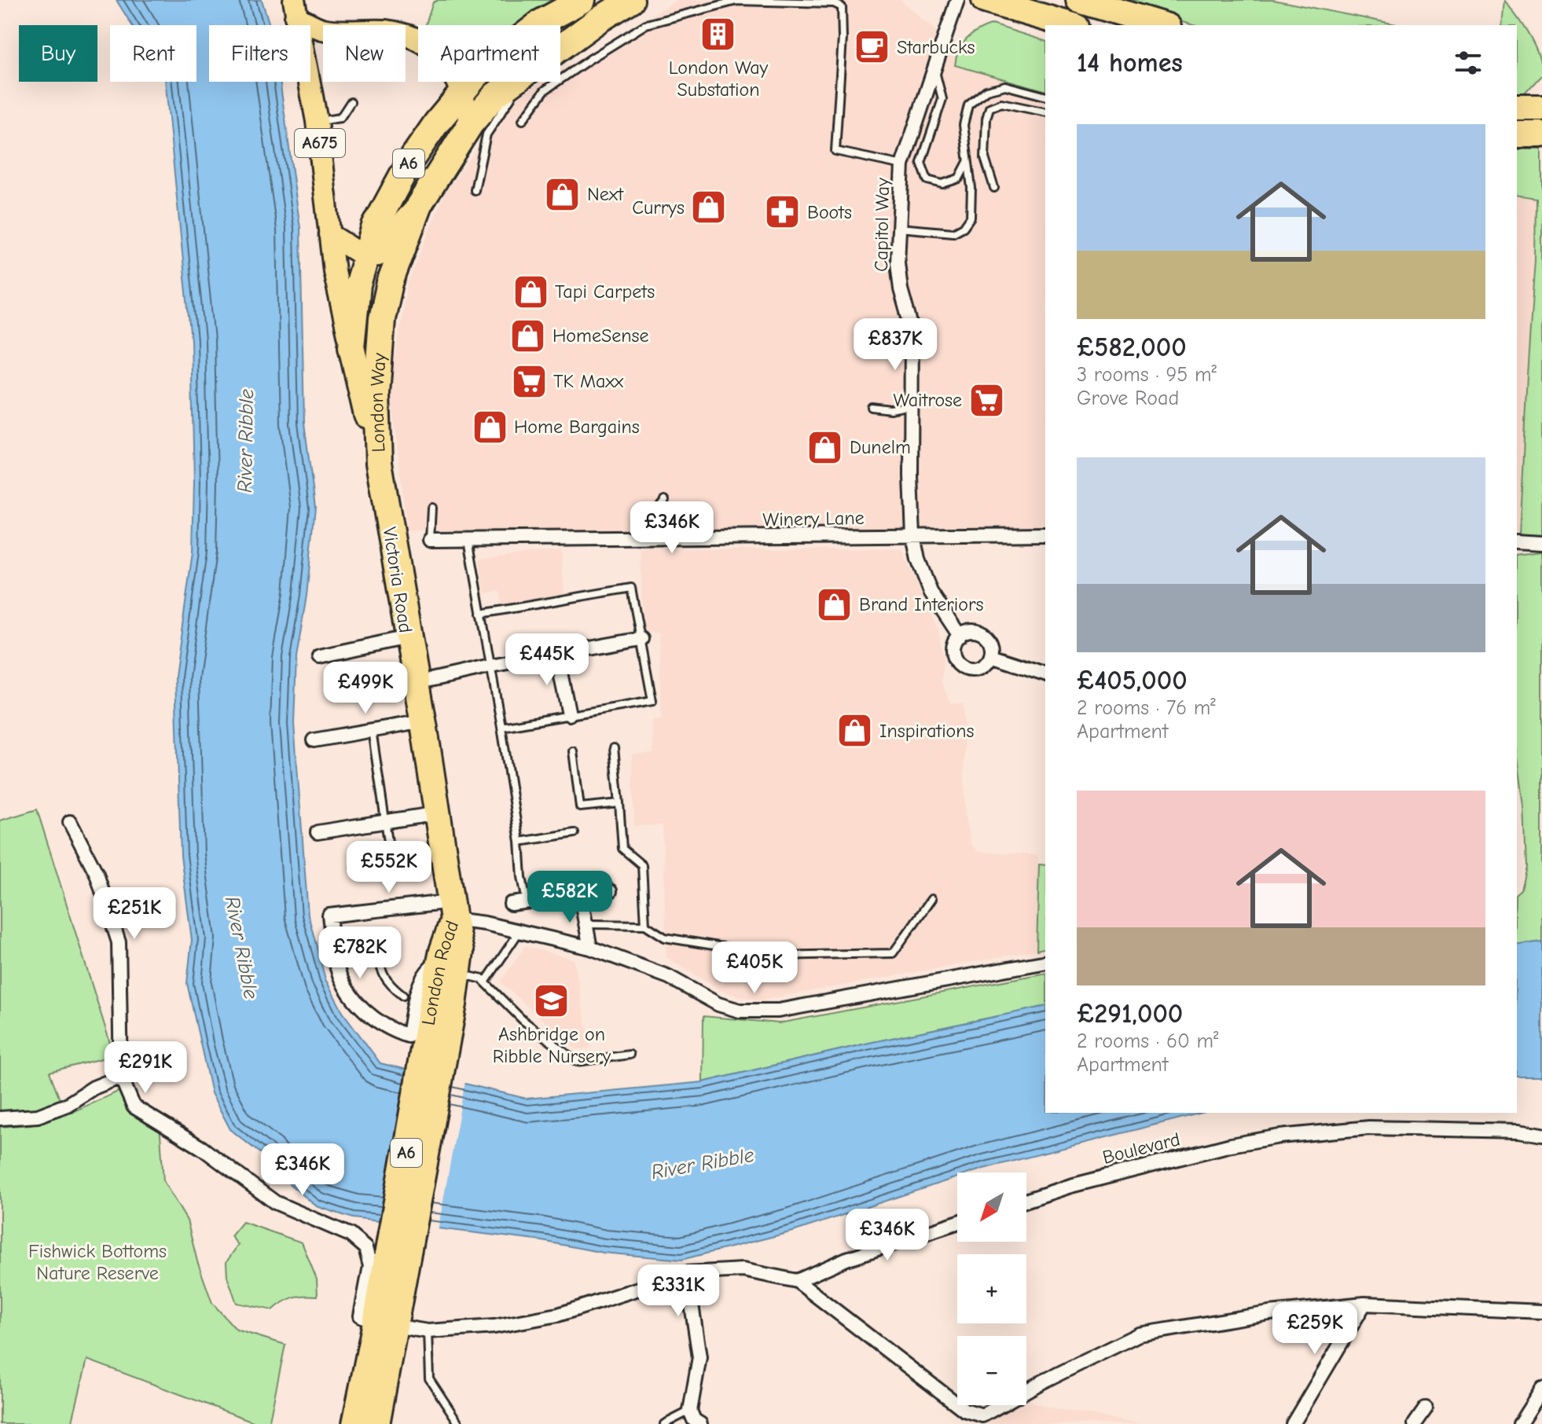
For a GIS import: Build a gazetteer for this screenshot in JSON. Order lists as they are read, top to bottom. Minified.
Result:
{"streets":{"highway":["A6","London Way","Victoria Road","London Road"],"main road":["A675"],"street":["Capitol Way","Winery Lane","Boulevard"]},"crossings":[["A675","London Way"],["A6","London Road"],["Capitol Way","Winery Lane"],["London Way","Victoria Road"],["Victoria Road","London Road"]],"water":["River Ribble"],"parks":["Fishwick Bottoms Nature Reserve"],"places":{"building":["London Way Substation"],"cafe":["Starbucks"],"shop":["Next","Currys","Tapi Carpets","HomeSense","Home Bargains","Dunelm","Brand Interiors","Inspirations"],"pharmacy":["Boots"],"supermarket":["TK Maxx","Waitrose"],"school or university":["Ashbridge on Ribble Nursery"]},"north":"bottom left","page":{"chip":["Buy","Rent","Filters","New","Apartment"],"heading":"14 homes","list":[{"name":"£582,000","note":"3 rooms · 95 m² · Grove Road"},{"name":"£405,000","note":"2 rooms · 76 m² · Apartment"},{"name":"£291,000","note":"2 rooms · 60 m² · Apartment"}],"price":["£837K","£346K","£445K","£499K","£552K","£582K","£251K","£782K","£405K","£291K","£346K","£346K","£331K","£259K"],"map_buttons":["+","−"]}}
